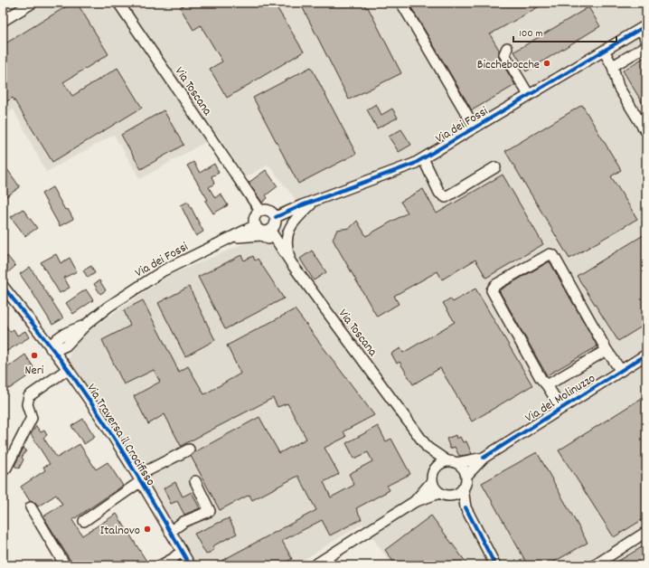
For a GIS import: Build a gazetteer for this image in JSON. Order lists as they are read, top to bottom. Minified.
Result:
{"streets":{"street":["Via Toscana","Via dei Fossi","Via del Molinuzzo","Via Traversa il Crocifisso"]},"crossings":[["Via Toscana","Via dei Fossi"],["Via Toscana","Via del Molinuzzo"],["Via dei Fossi","Via Traversa il Crocifisso"]],"places":["Bicchebocche","Neri","Italnovo"],"scale_bar":"100 m"}
